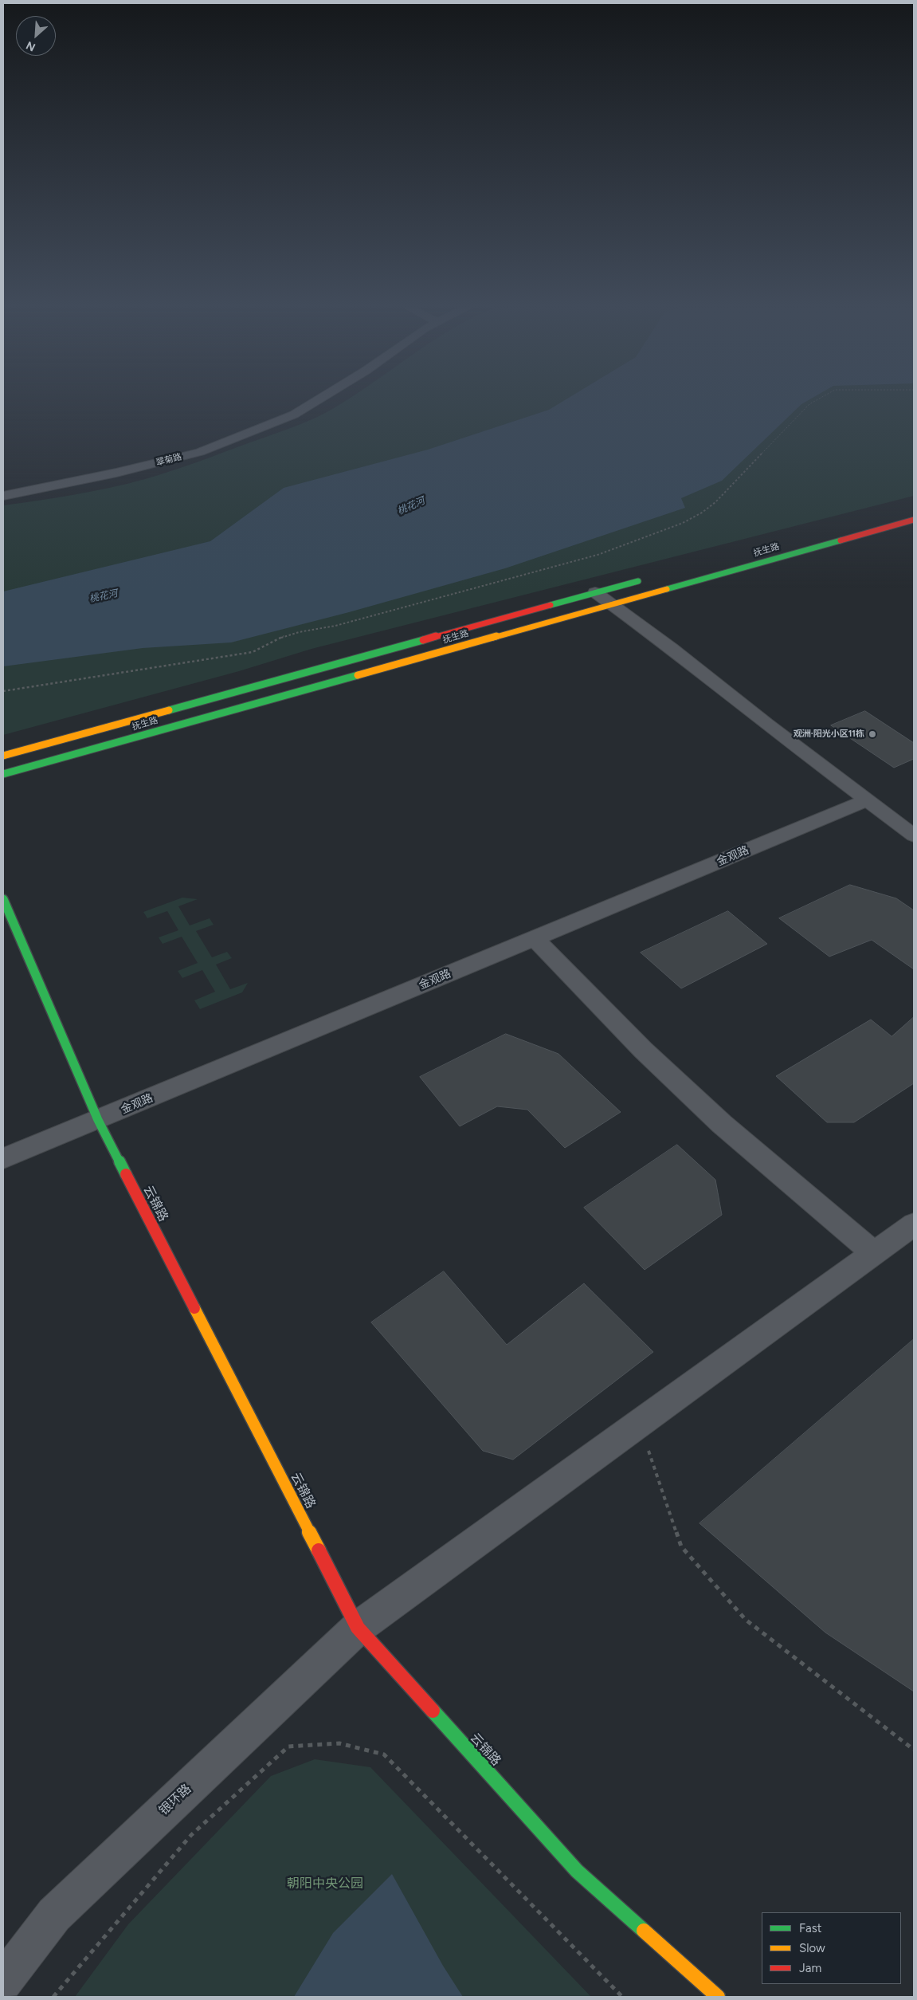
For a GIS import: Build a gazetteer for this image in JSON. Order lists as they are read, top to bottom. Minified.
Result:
{"streets":{"main road":["抚生路","云锦路"],"street":["翠菊路","金观路","银环路"]},"crossings":[["金观路","云锦路"],["云锦路","银环路"]],"water":["桃花河"],"parks":["朝阳中央公园"],"places":["观洲·阳光小区11栋"],"legend":["Fast","Slow","Jam"],"north":"bottom left"}
